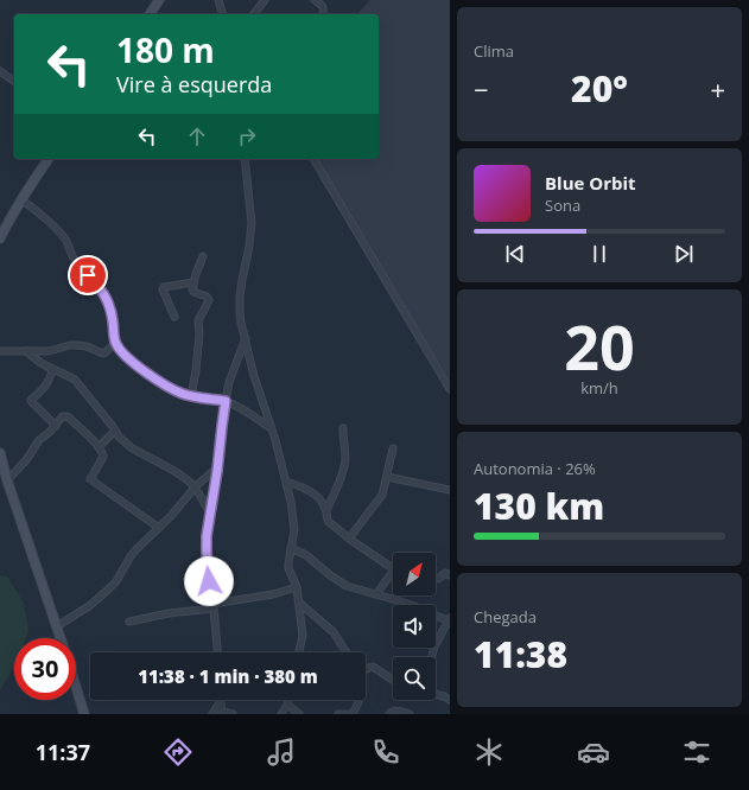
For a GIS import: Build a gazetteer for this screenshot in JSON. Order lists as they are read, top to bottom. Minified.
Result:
{"north":"top right","page":{"tile":["Clima",["20","km/h"],["Autonomia · 26%","130 km"],["Chegada","11:38"]],"turn":["180 m","Vire à esquerda"],"heat":["−","20°","+"],"song":["Blue Orbit","Sona"],"limit":"30","trip":"11:38 · 1 min · 380 m","tabs":"11:37"}}
